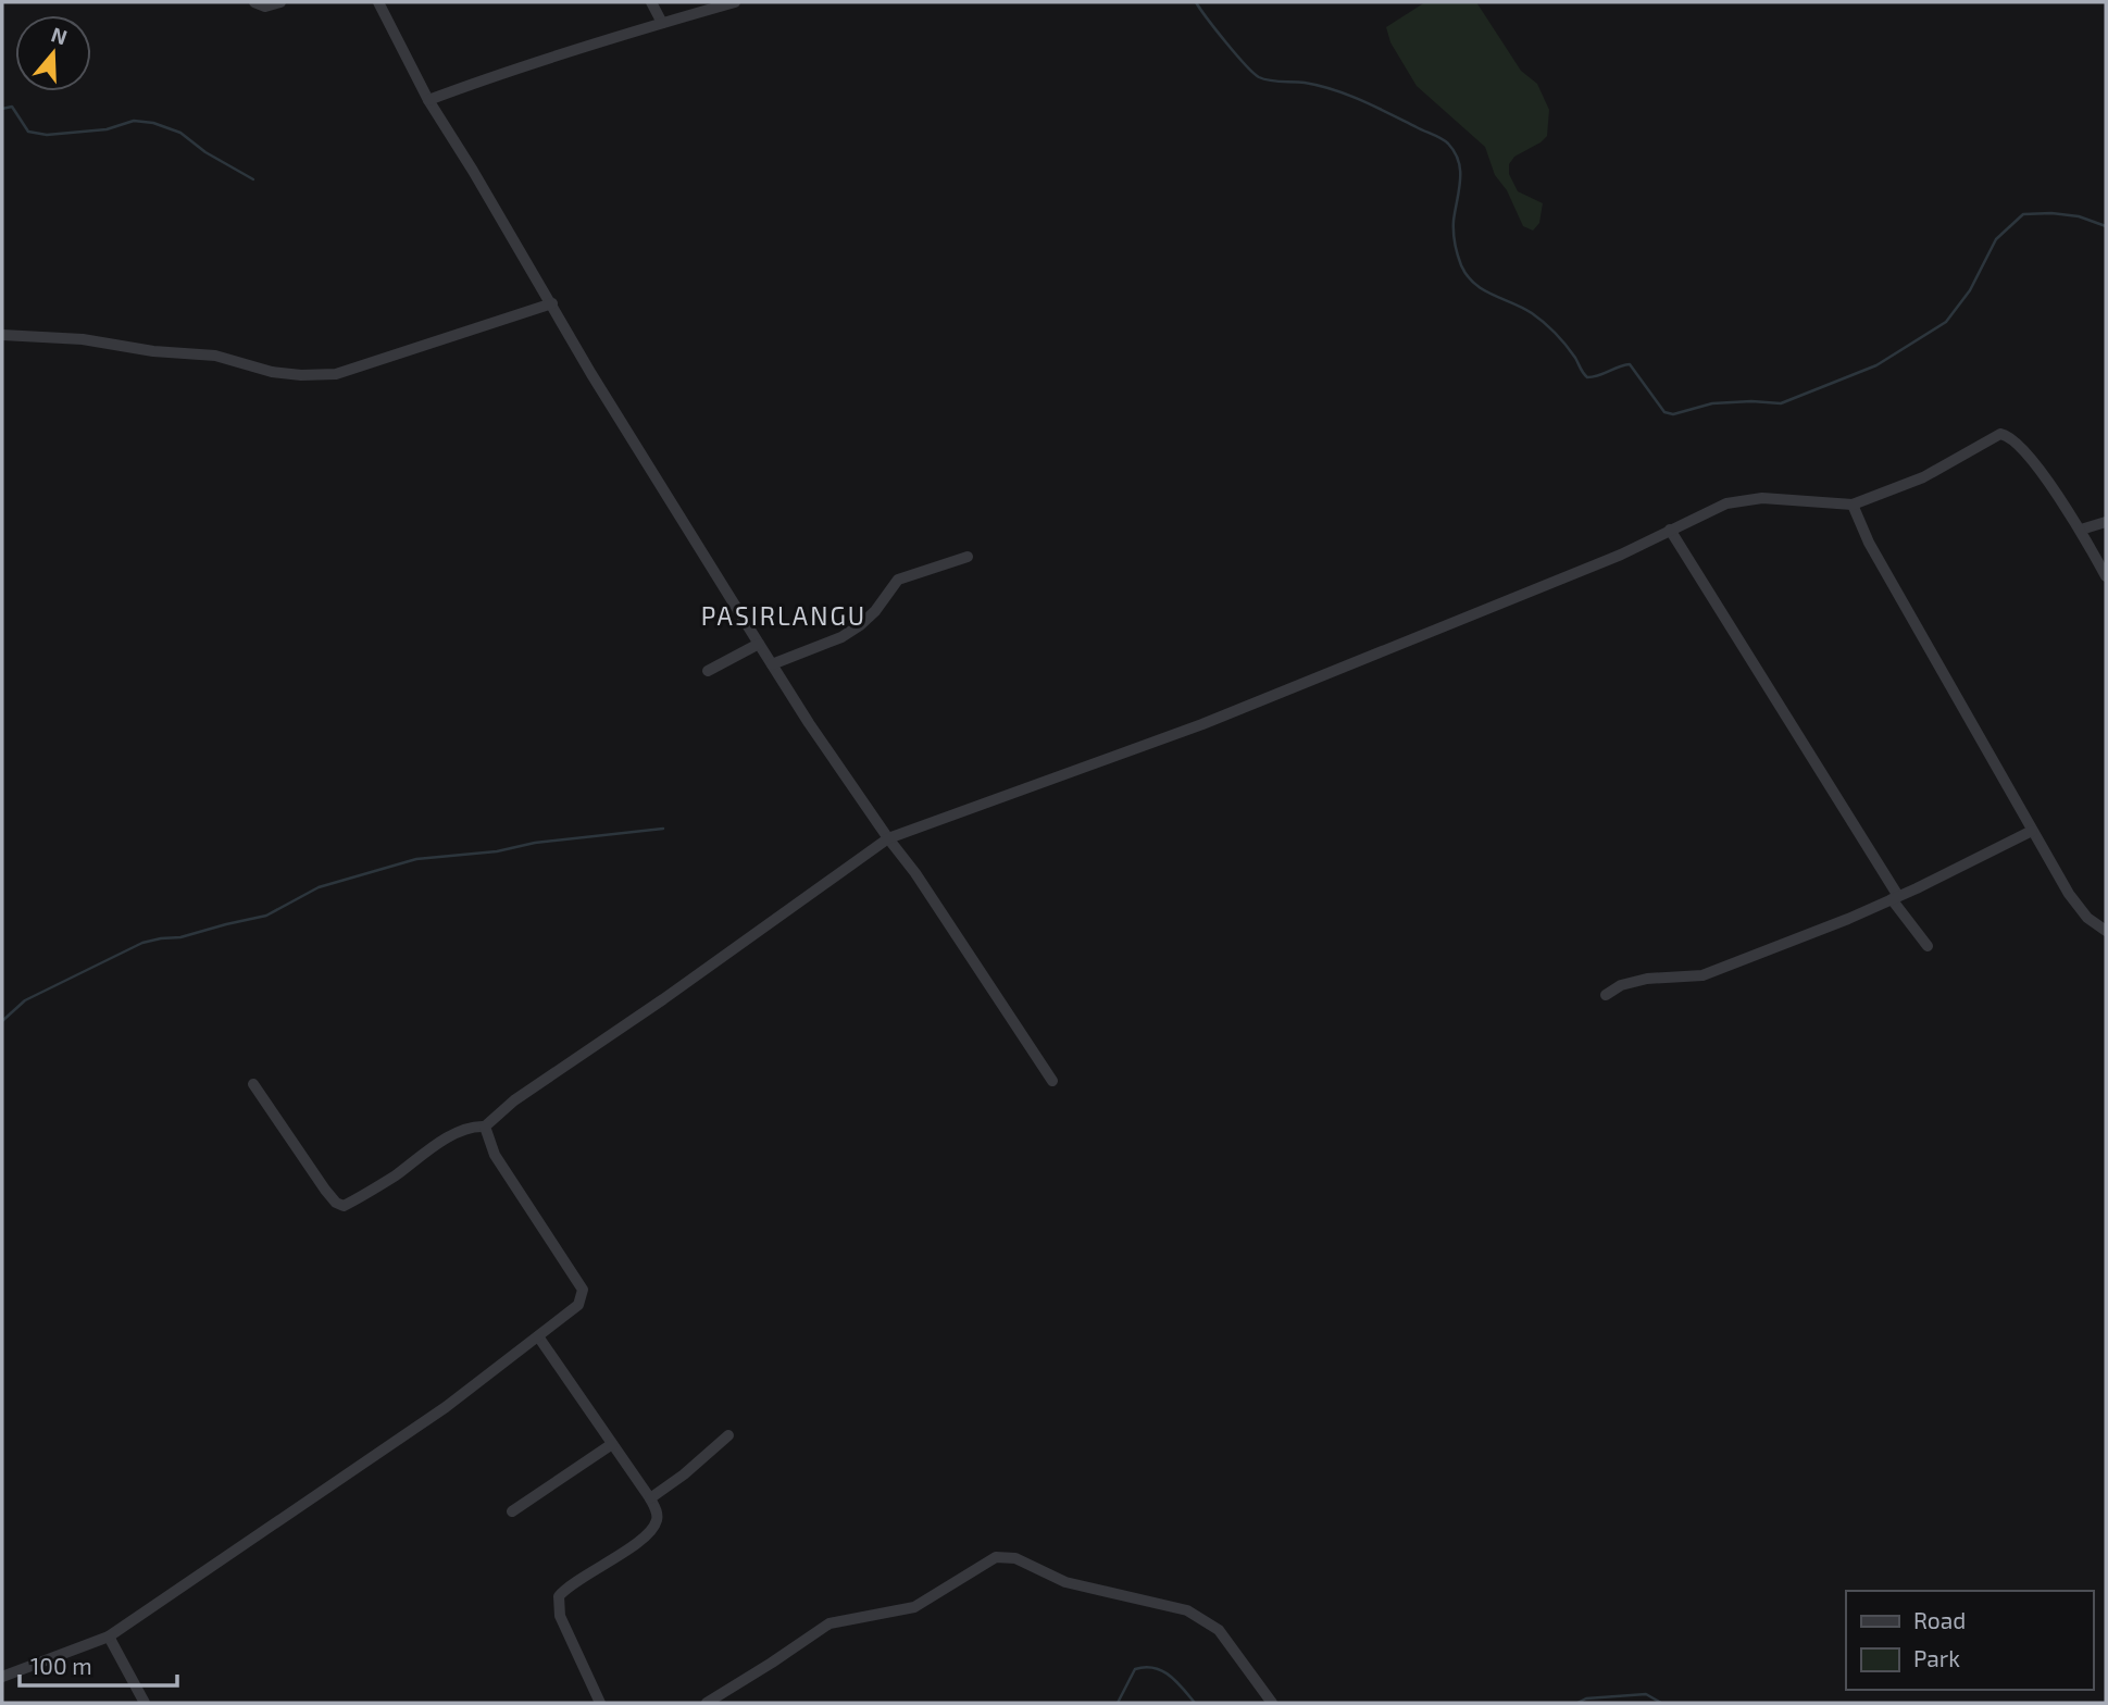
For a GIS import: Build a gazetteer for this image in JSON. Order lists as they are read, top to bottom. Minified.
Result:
{"districts":["PASIRLANGU"],"legend":["Road","Park"],"scale_bar":"100 m","north":"top"}
